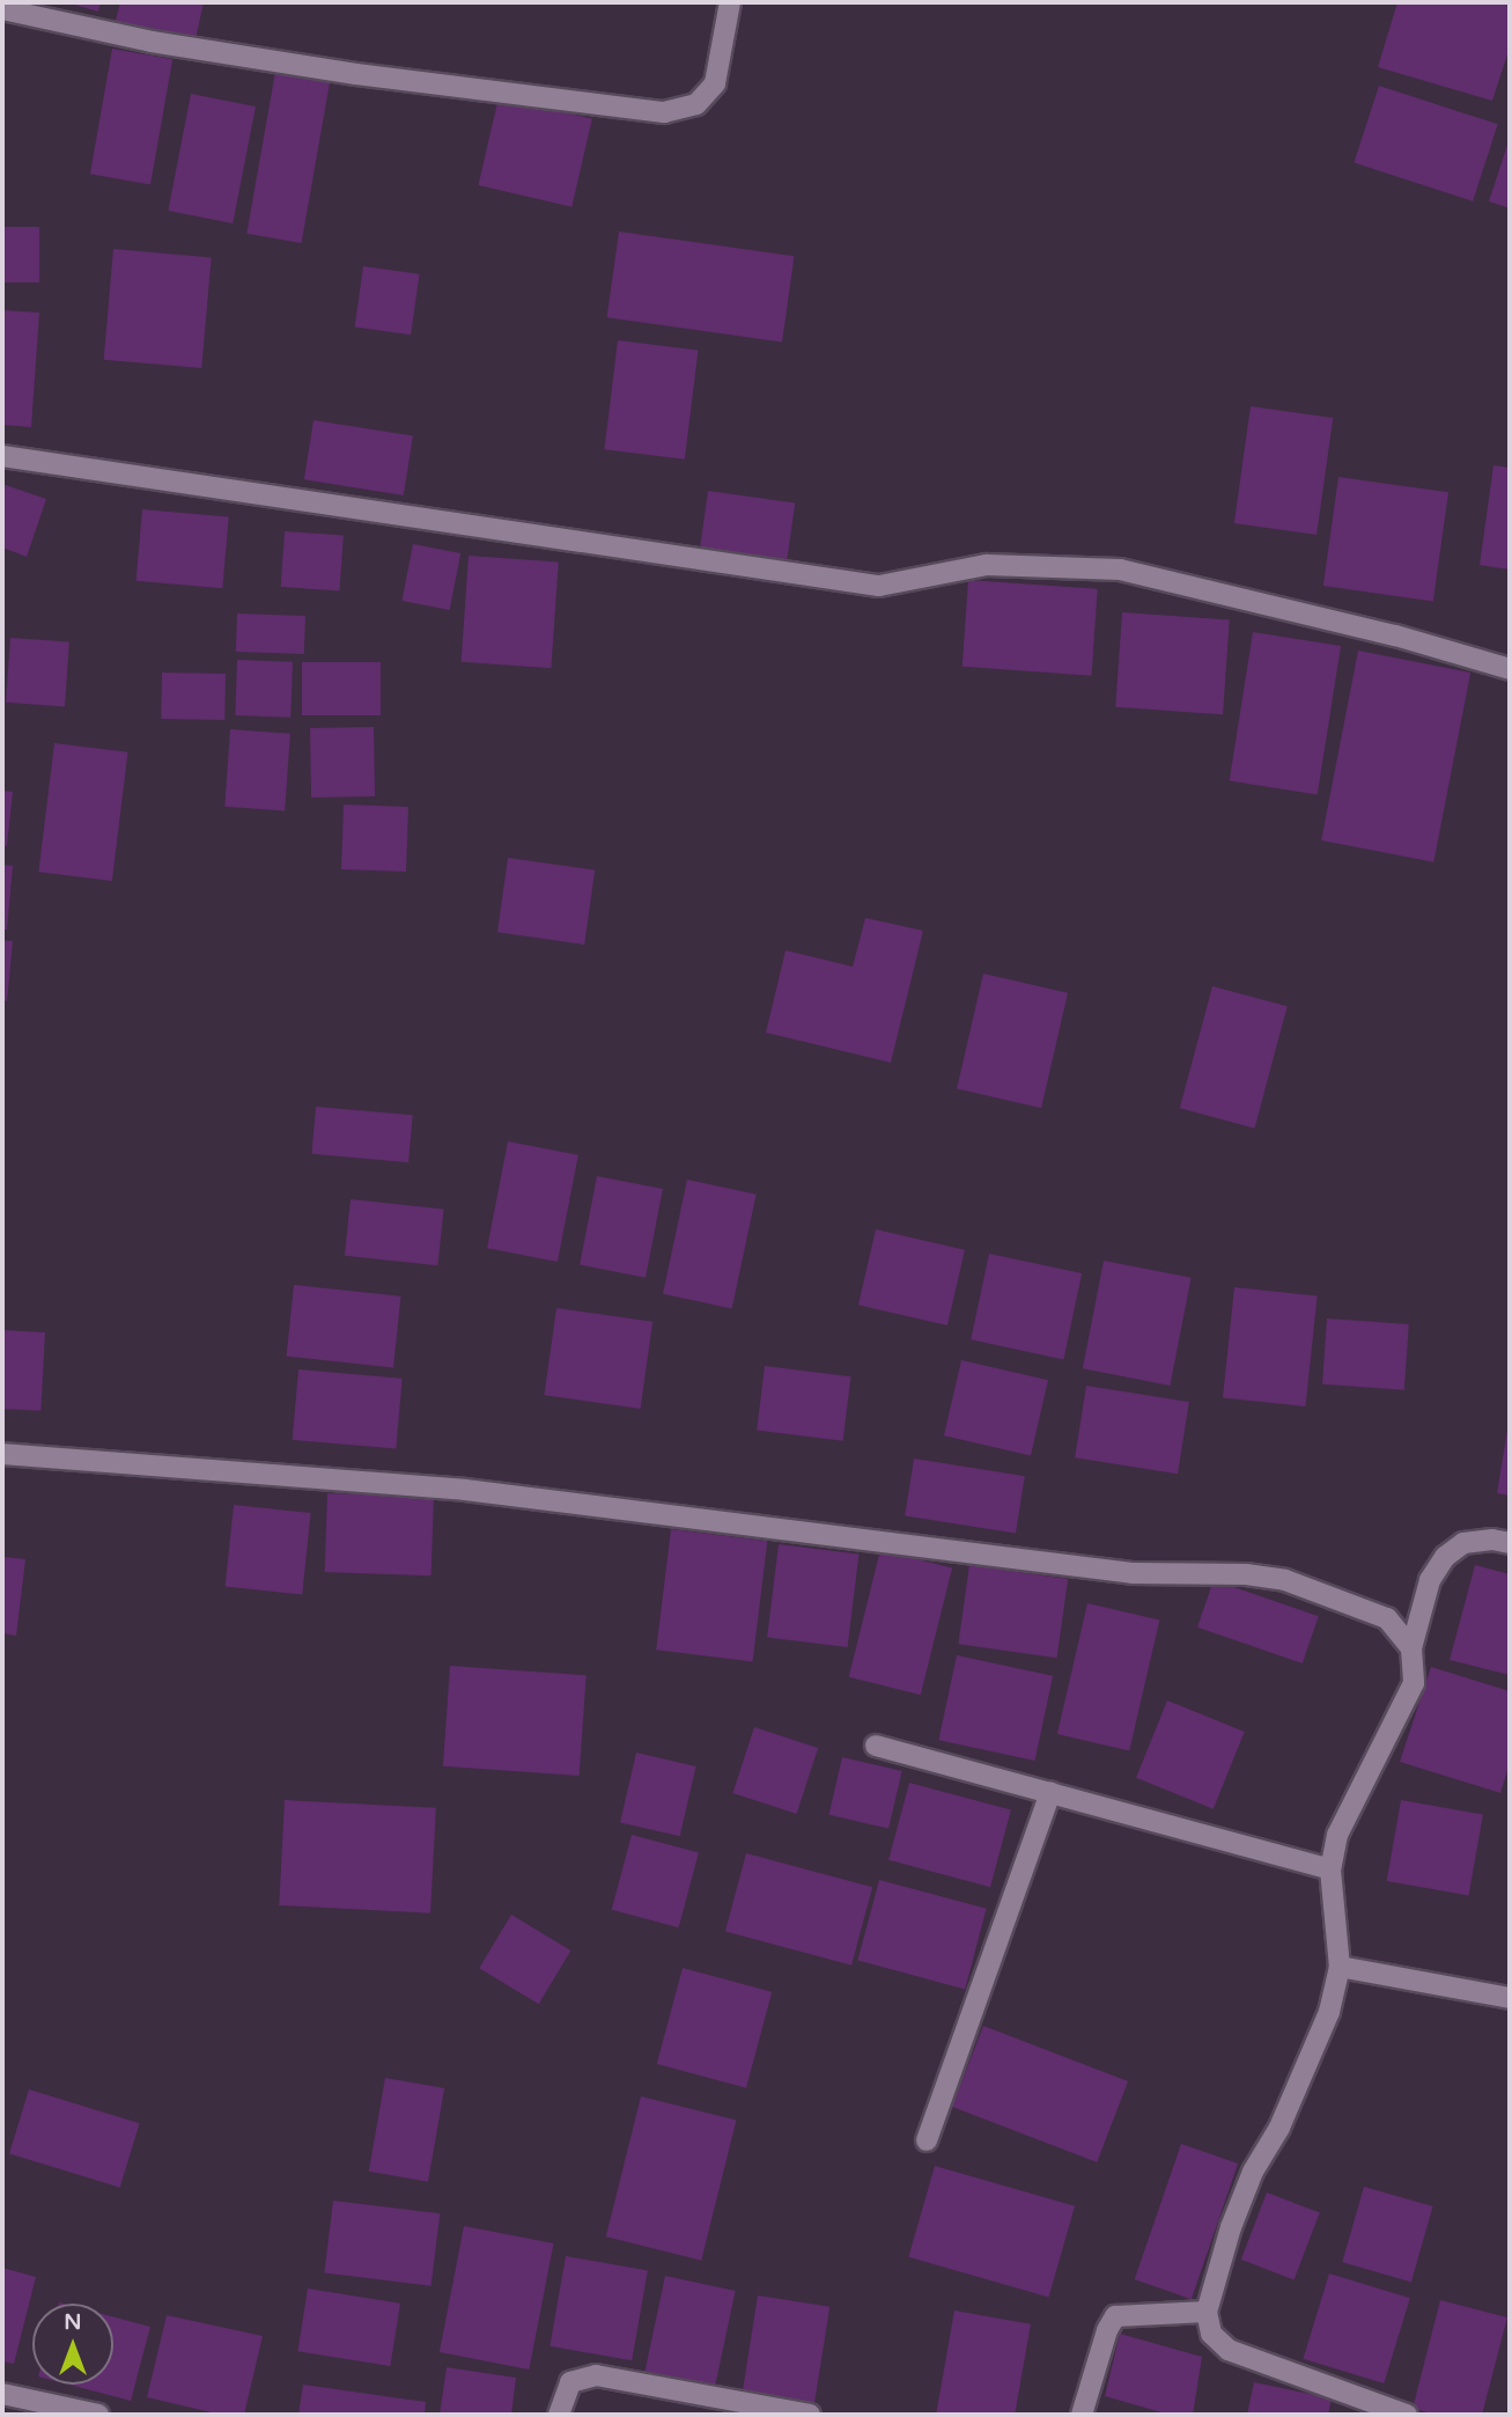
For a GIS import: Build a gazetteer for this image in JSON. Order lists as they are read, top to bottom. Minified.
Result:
{"north":"top"}
